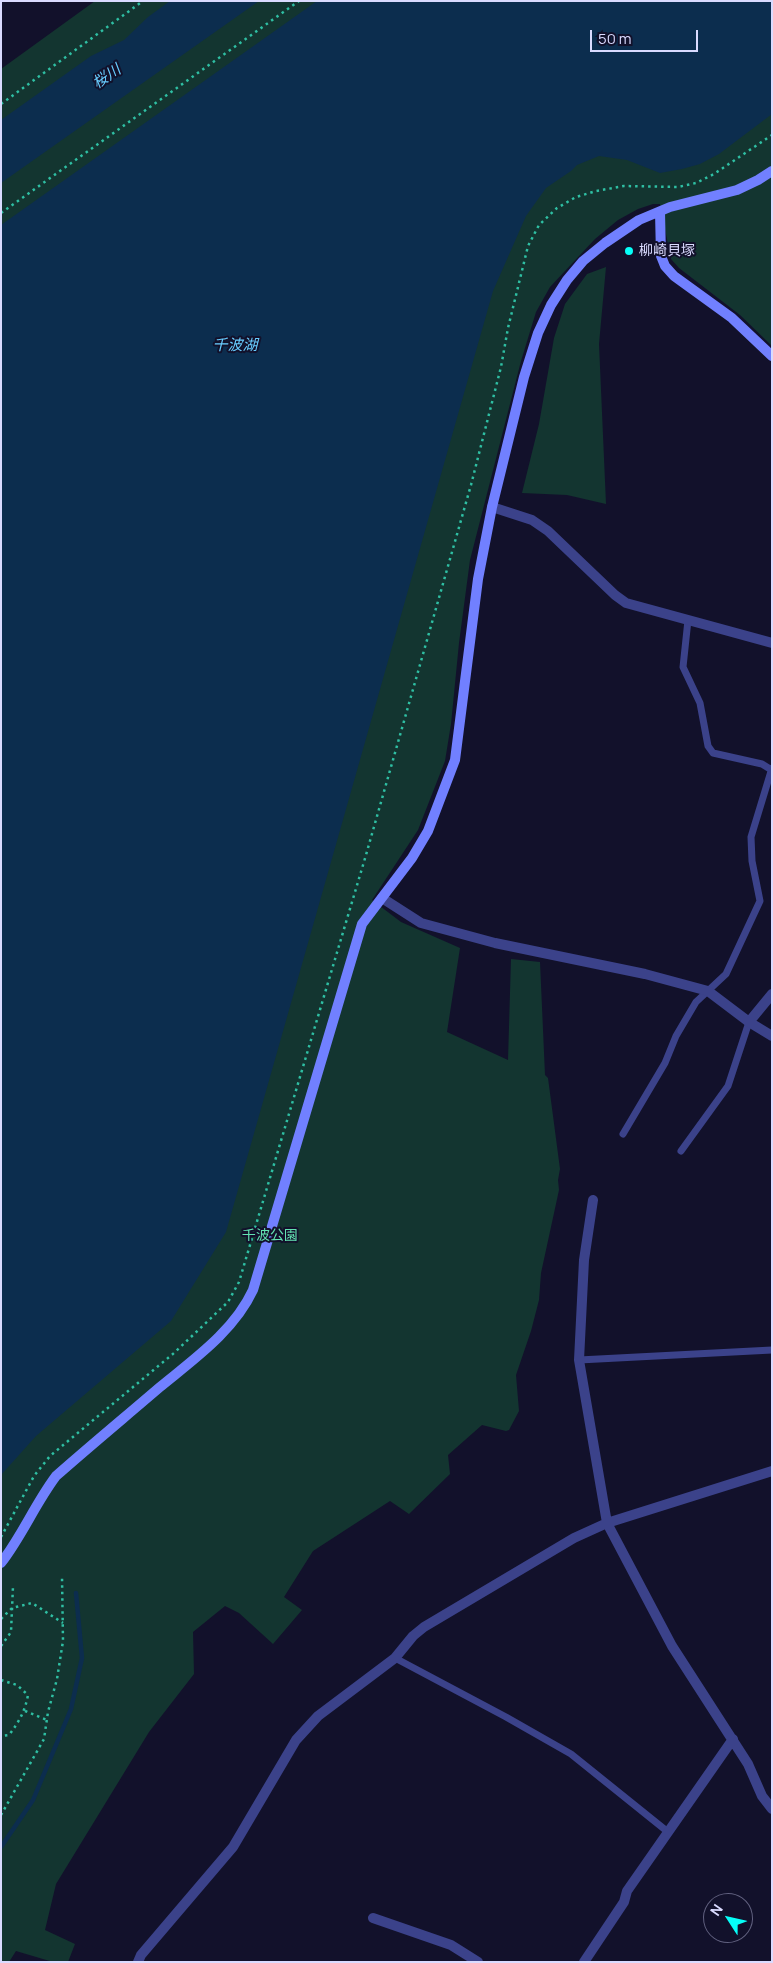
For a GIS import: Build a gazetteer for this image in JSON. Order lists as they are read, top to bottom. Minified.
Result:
{"water":["桜川","千波湖"],"parks":["千波公園"],"places":["柳崎貝塚"],"scale_bar":"50 m","north":"top left"}
